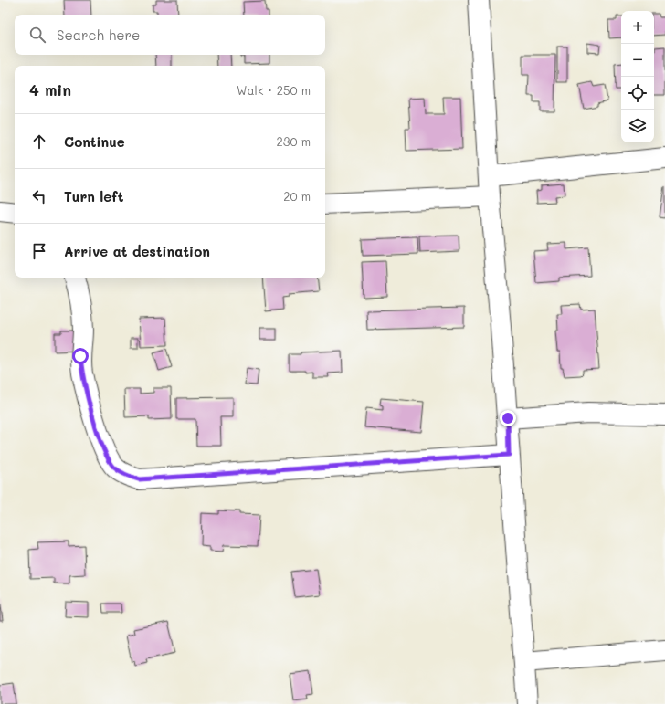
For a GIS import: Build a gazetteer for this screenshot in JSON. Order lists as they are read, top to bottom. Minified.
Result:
{"page":{"map_buttons":["+","−"],"search":"Search here","heading":["4 min","Walk · 250 m"],"list":[["Continue","230 m"],["Turn left","20 m"],"Arrive at destination"]}}
